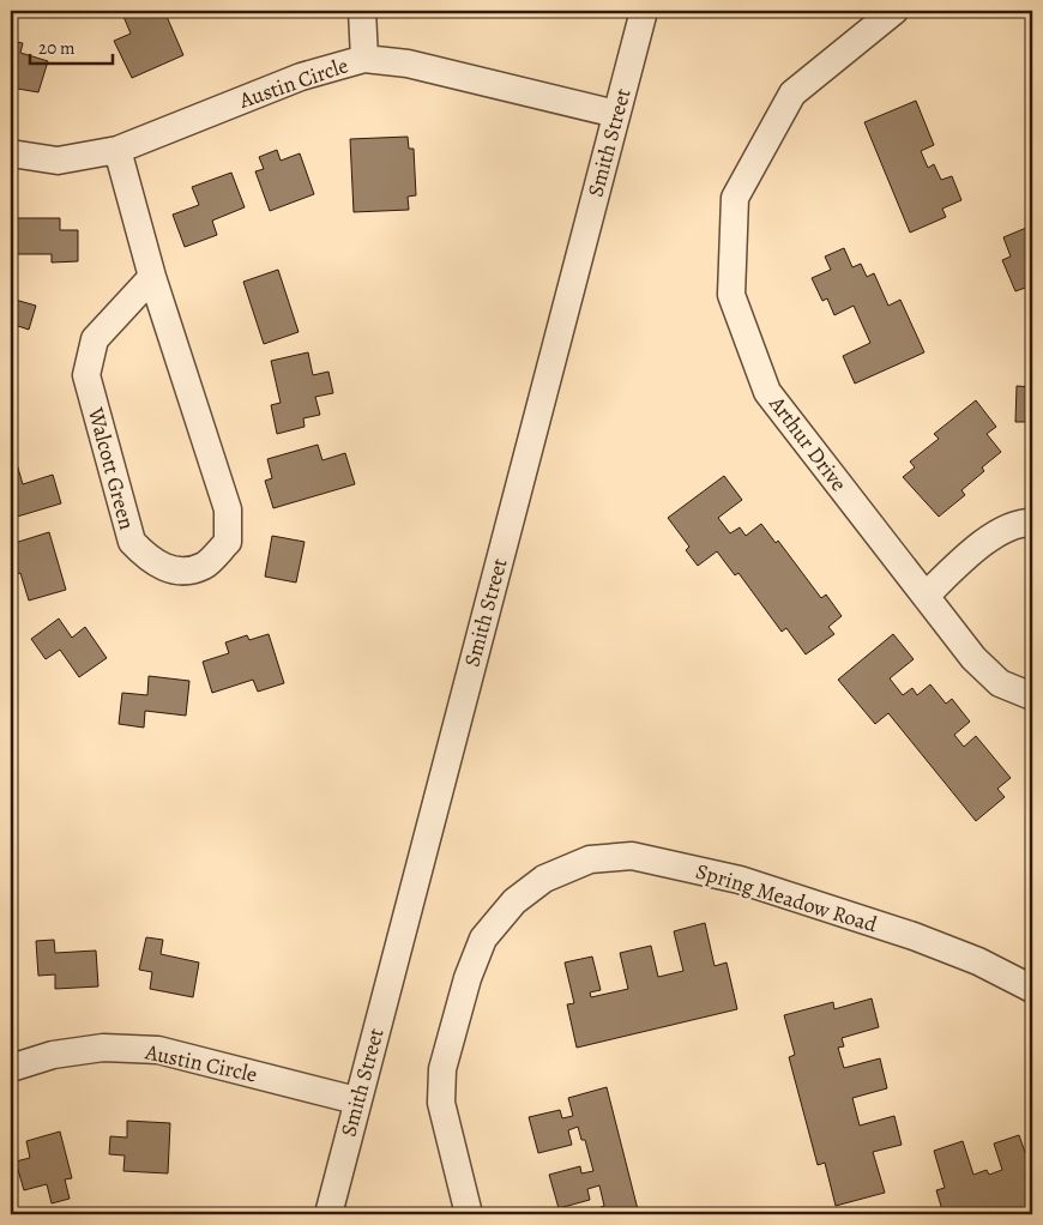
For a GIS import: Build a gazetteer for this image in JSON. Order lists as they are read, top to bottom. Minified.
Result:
{"streets":{"street":["Austin Circle","Smith Street","Arthur Drive","Walcott Green","Spring Meadow Road"]},"crossings":[["Austin Circle","Smith Street"],["Austin Circle","Walcott Green"]],"scale_bar":"20 m"}
